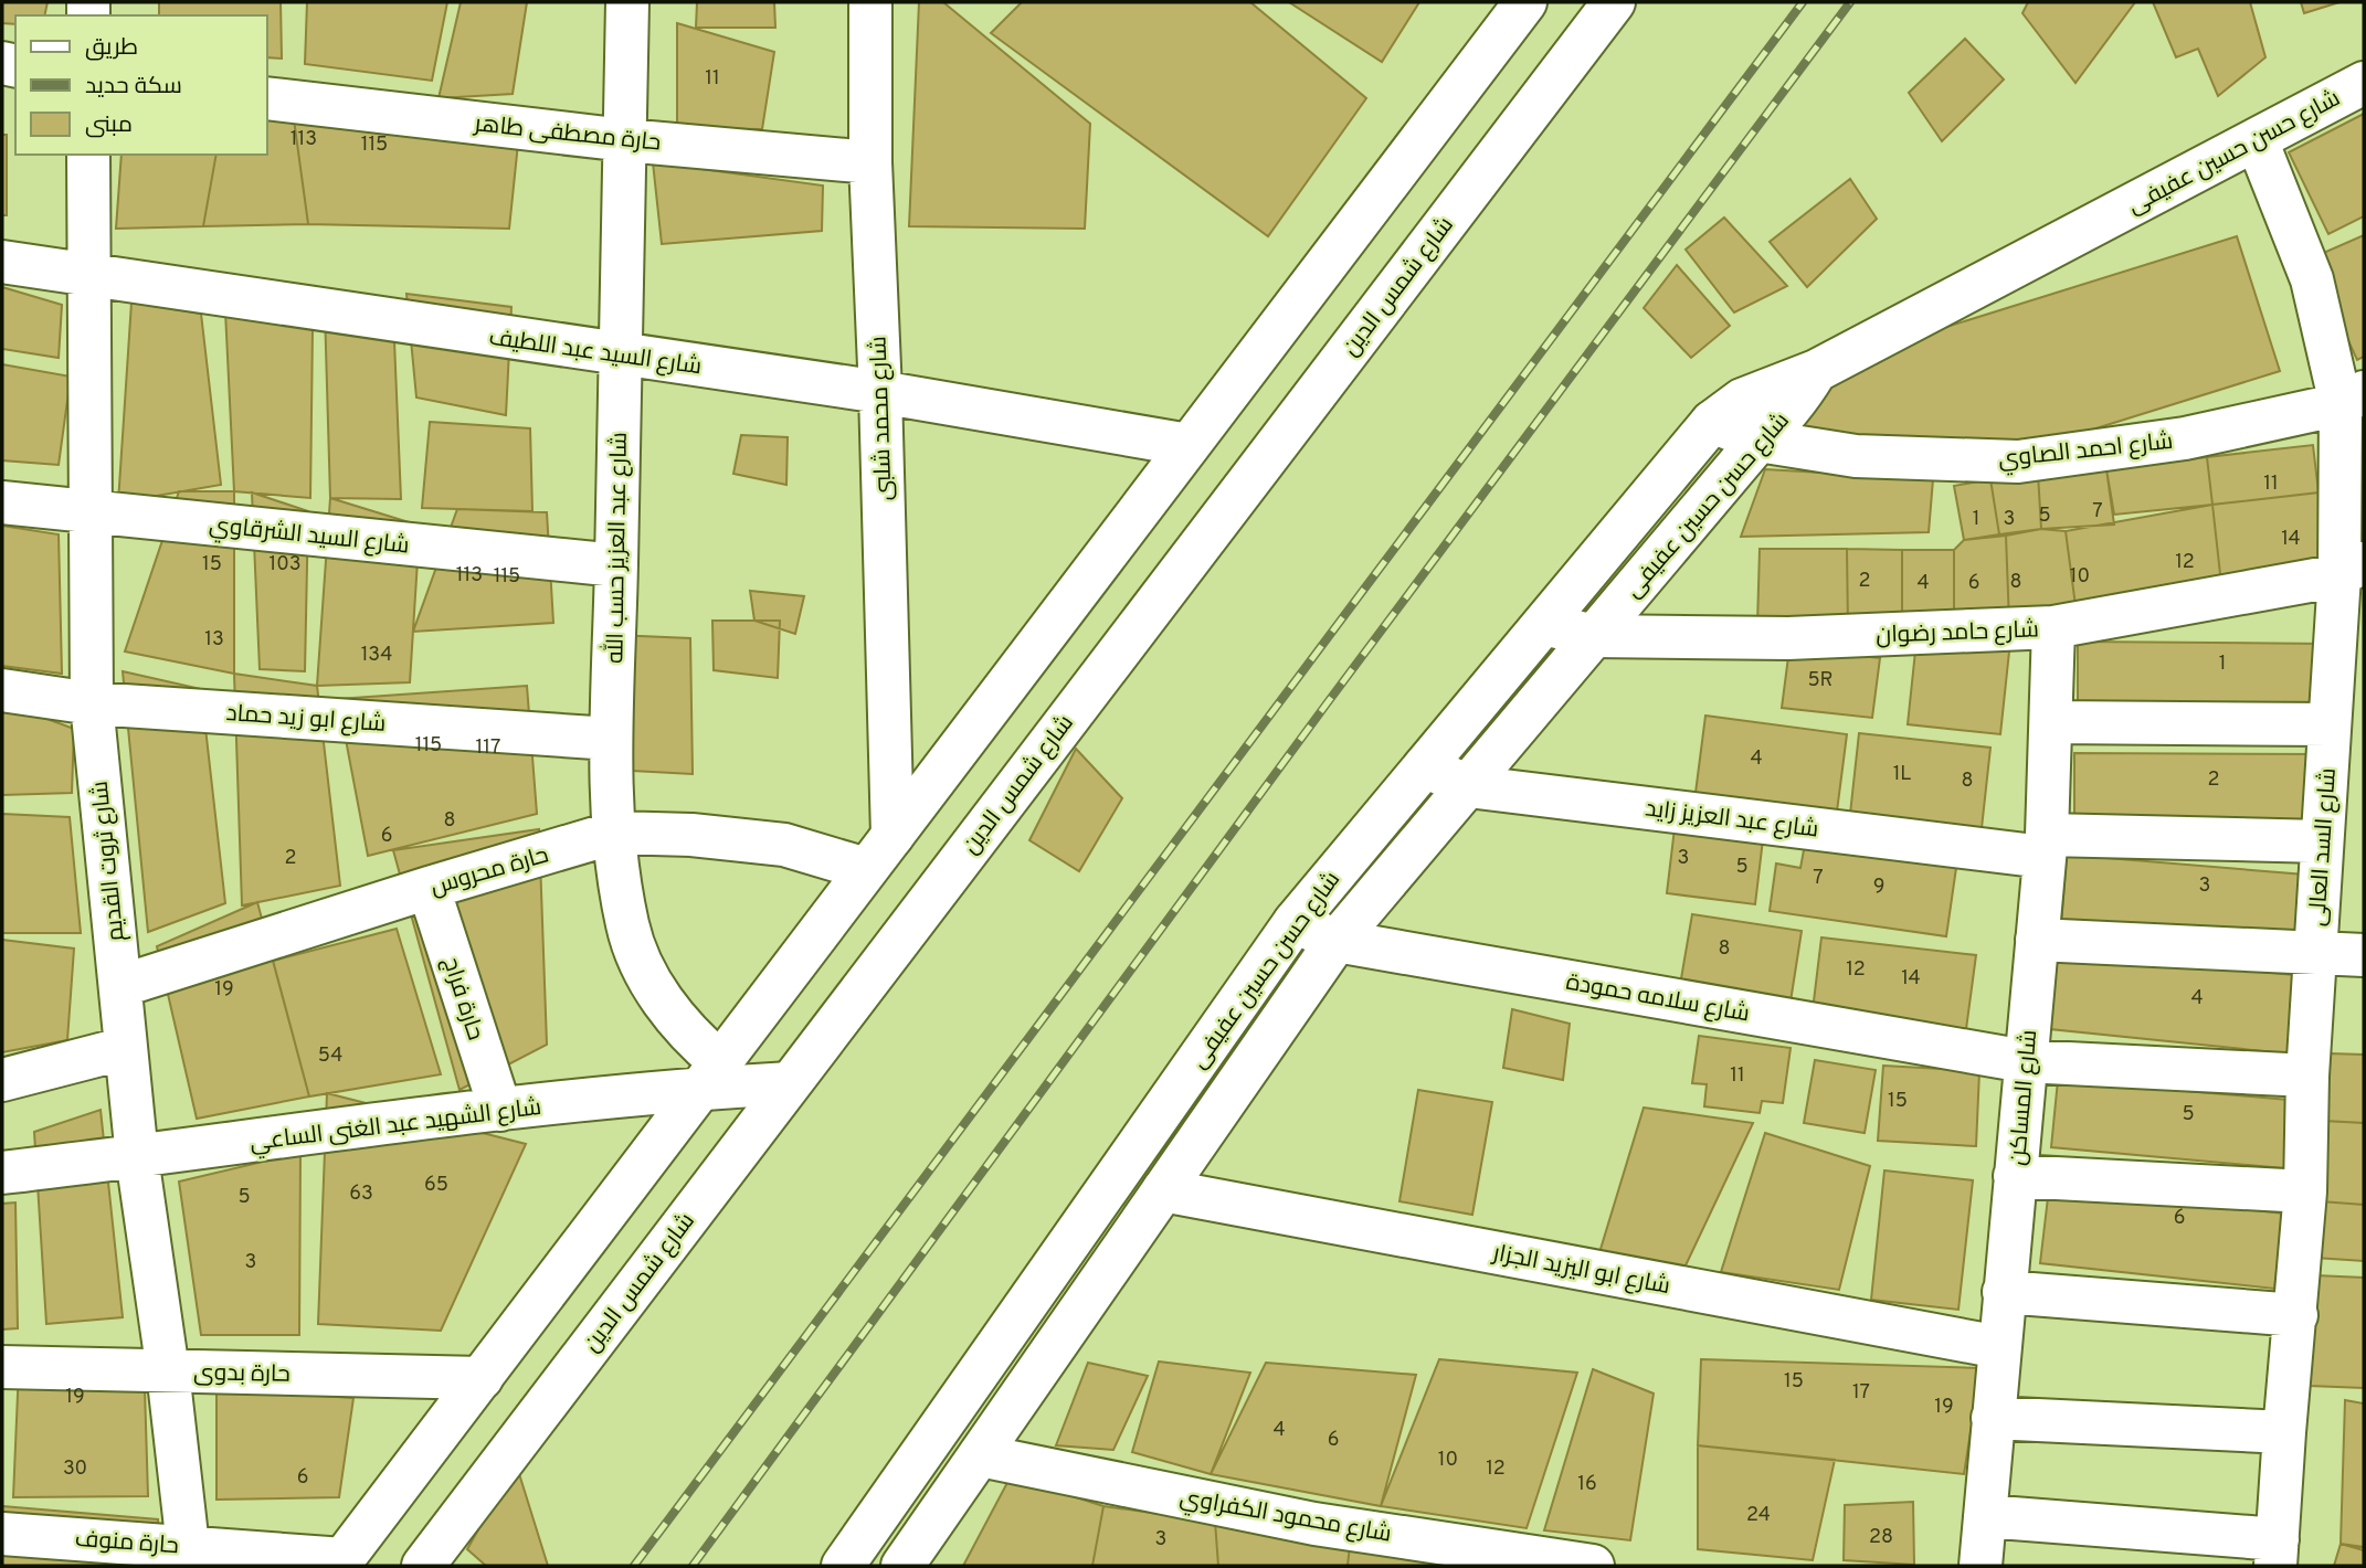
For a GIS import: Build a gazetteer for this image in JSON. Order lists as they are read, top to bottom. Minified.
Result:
{"streets":{"street":["حارة مصطفى طاهر","شارع حسن حسين عفيفى","شارع شمس الدين","شارع السيد عبد اللطيف","شارع محمد شلبى","شارع احمد الصاوي","شارع السيد الشرقاوي","شارع عبد العزيز حسب الله","شارع حامد رضوان","شارع ابو زيد حماد","شارع عبد العزيز زايد","شارع السد العالى","شارع ثروت القديم","حارة محروس","شارع سلامه حمودة","حارة فراج","شارع المساكن","شارع الشهيد عبد الغنى الساعي","شارع ابو اليزيد الجزار","حارة بدوى","شارع محمود الكفراوي","حارة منوف"]},"crossings":[["حارة مصطفى طاهر","شارع محمد شلبى"],["حارة مصطفى طاهر","شارع عبد العزيز حسب الله"],["شارع حسن حسين عفيفى","شارع احمد الصاوي"],["شارع حسن حسين عفيفى","شارع حامد رضوان"],["شارع حسن حسين عفيفى","شارع عبد العزيز زايد"],["شارع حسن حسين عفيفى","شارع السد العالى"],["شارع حسن حسين عفيفى","شارع سلامه حمودة"],["شارع حسن حسين عفيفى","شارع ابو اليزيد الجزار"],["شارع حسن حسين عفيفى","شارع محمود الكفراوي"],["شارع شمس الدين","شارع الشهيد عبد الغنى الساعي"],["شارع السيد عبد اللطيف","شارع محمد شلبى"],["شارع السيد عبد اللطيف","شارع عبد العزيز حسب الله"],["شارع السيد عبد اللطيف","شارع ثروت القديم"],["شارع احمد الصاوي","شارع السد العالى"],["شارع السيد الشرقاوي","شارع عبد العزيز حسب الله"],["شارع السيد الشرقاوي","شارع ثروت القديم"],["شارع عبد العزيز حسب الله","شارع ابو زيد حماد"],["شارع عبد العزيز حسب الله","حارة محروس"],["شارع عبد العزيز حسب الله","شارع الشهيد عبد الغنى الساعي"],["شارع حامد رضوان","شارع السد العالى"],["شارع حامد رضوان","شارع المساكن"],["شارع ابو زيد حماد","شارع ثروت القديم"],["شارع عبد العزيز زايد","شارع السد العالى"],["شارع عبد العزيز زايد","شارع المساكن"],["شارع السد العالى","شارع سلامه حمودة"],["شارع ثروت القديم","حارة محروس"],["شارع ثروت القديم","شارع الشهيد عبد الغنى الساعي"],["شارع ثروت القديم","حارة بدوى"],["شارع ثروت القديم","حارة منوف"],["حارة محروس","حارة فراج"],["شارع سلامه حمودة","شارع المساكن"],["حارة فراج","شارع الشهيد عبد الغنى الساعي"],["شارع المساكن","شارع ابو اليزيد الجزار"]],"house_numbers":["11","113","115","11","7","5","1","3","14","12","15","103","113","115","10","2","8","4","6","13","134","1","5R","115","117","4","1L","2","8","8","6","2","3","5","7","3","9","8","12","14","19","4","54","11","15","5","65","63","5","6","3","15","17","19","19","4","6","10","30","12","6","16","24","28","3"],"legend":["طريق","سكة حديد","مبنى"]}
